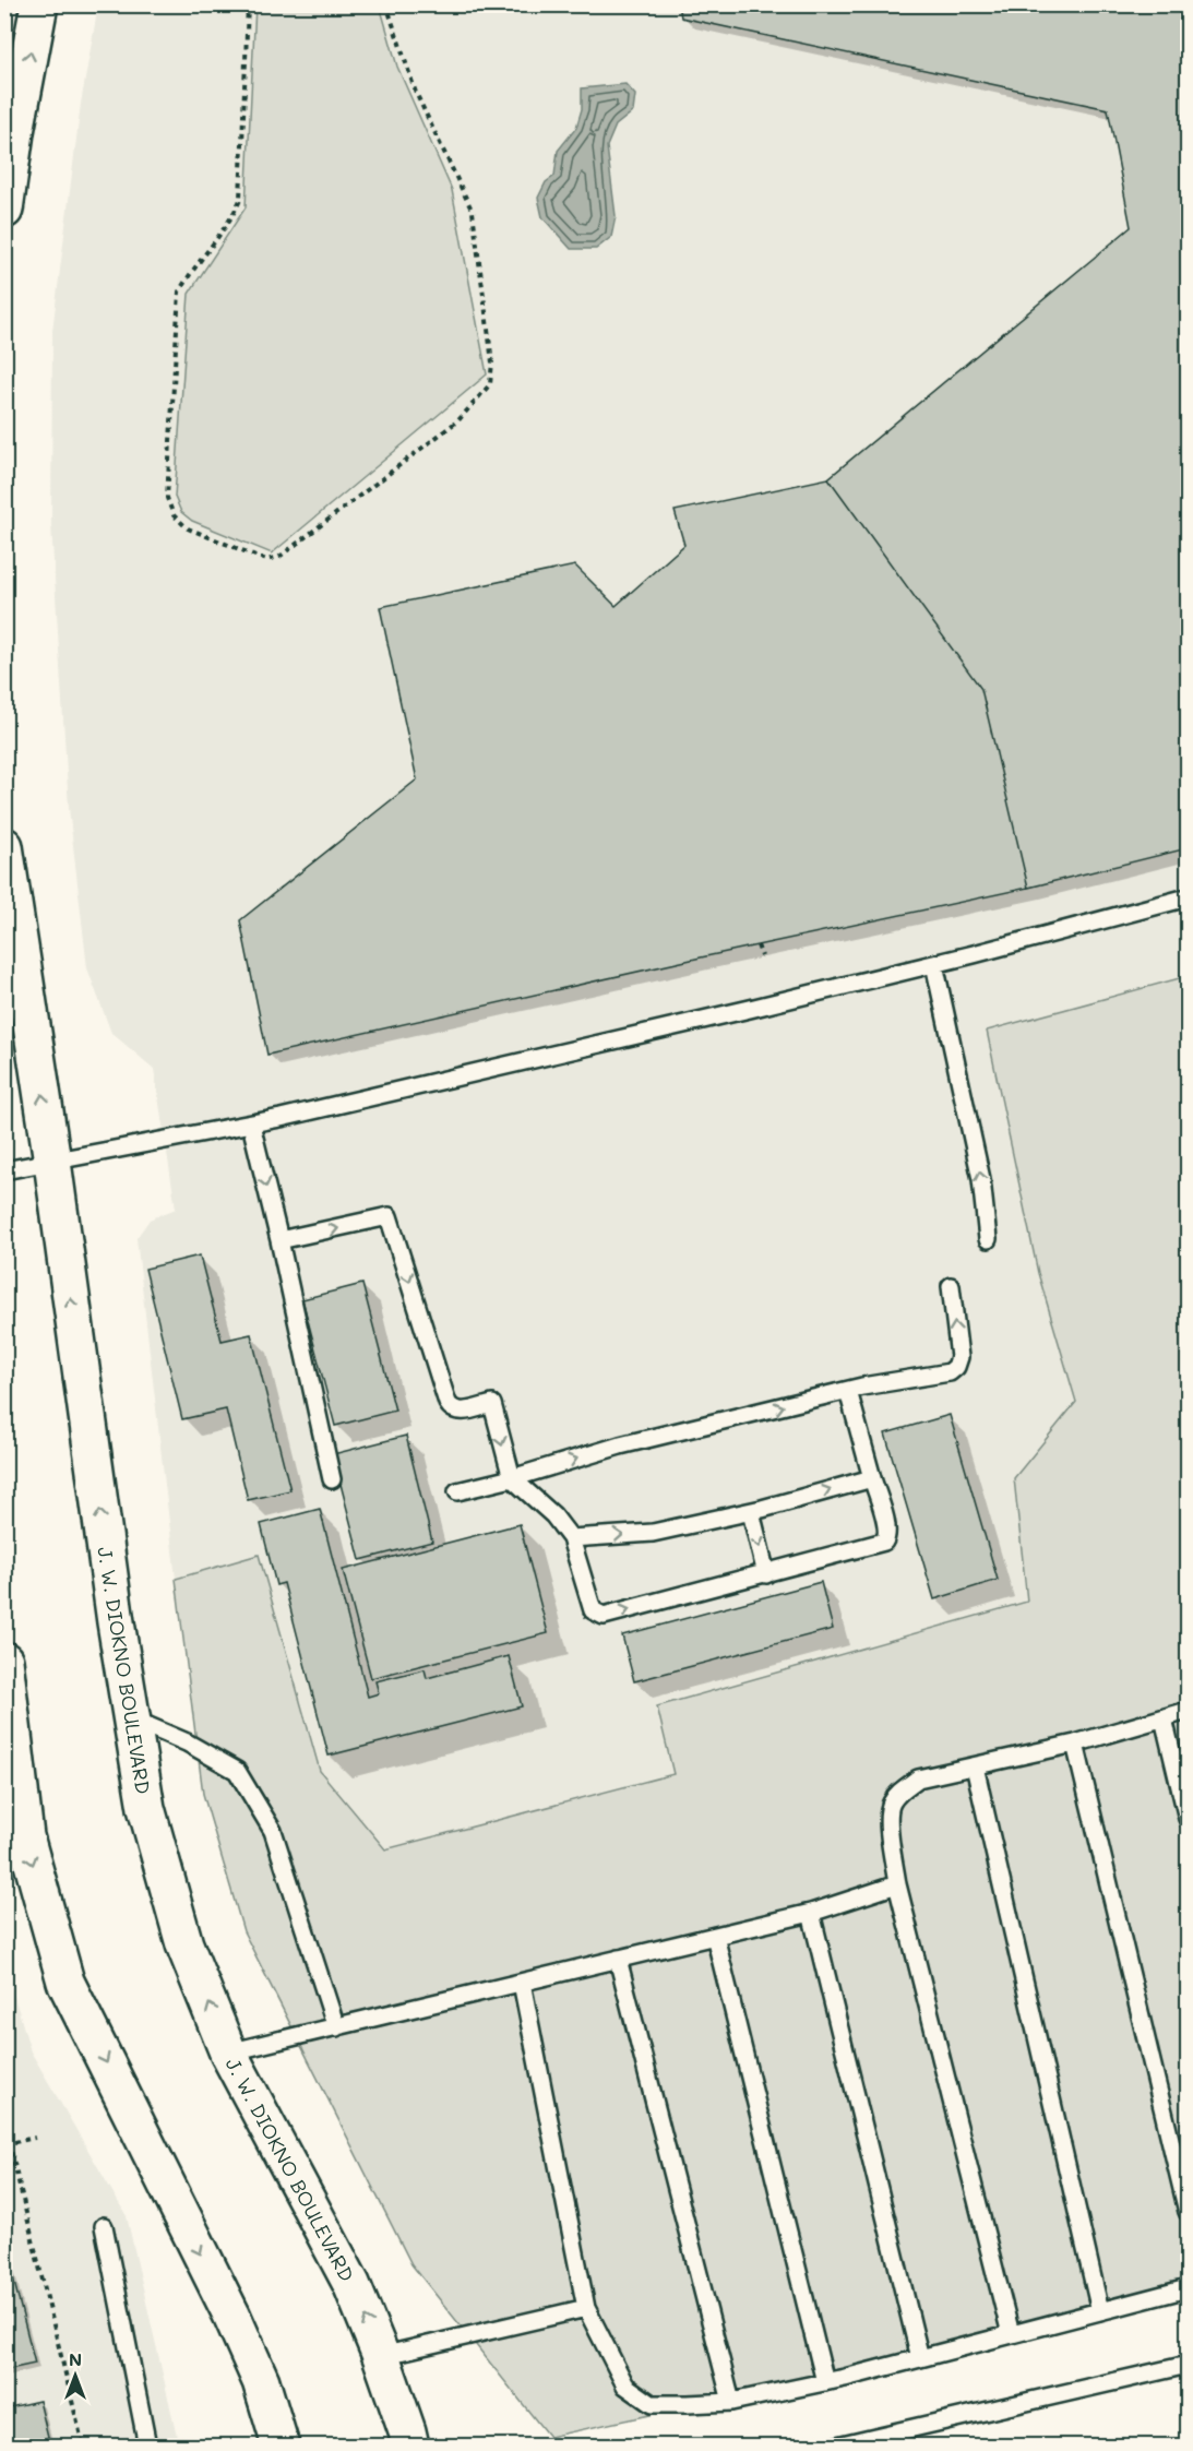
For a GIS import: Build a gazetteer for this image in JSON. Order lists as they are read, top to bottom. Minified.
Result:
{"streets":{"street":["J. W. DIOKNO BOULEVARD"]},"north":"top"}
